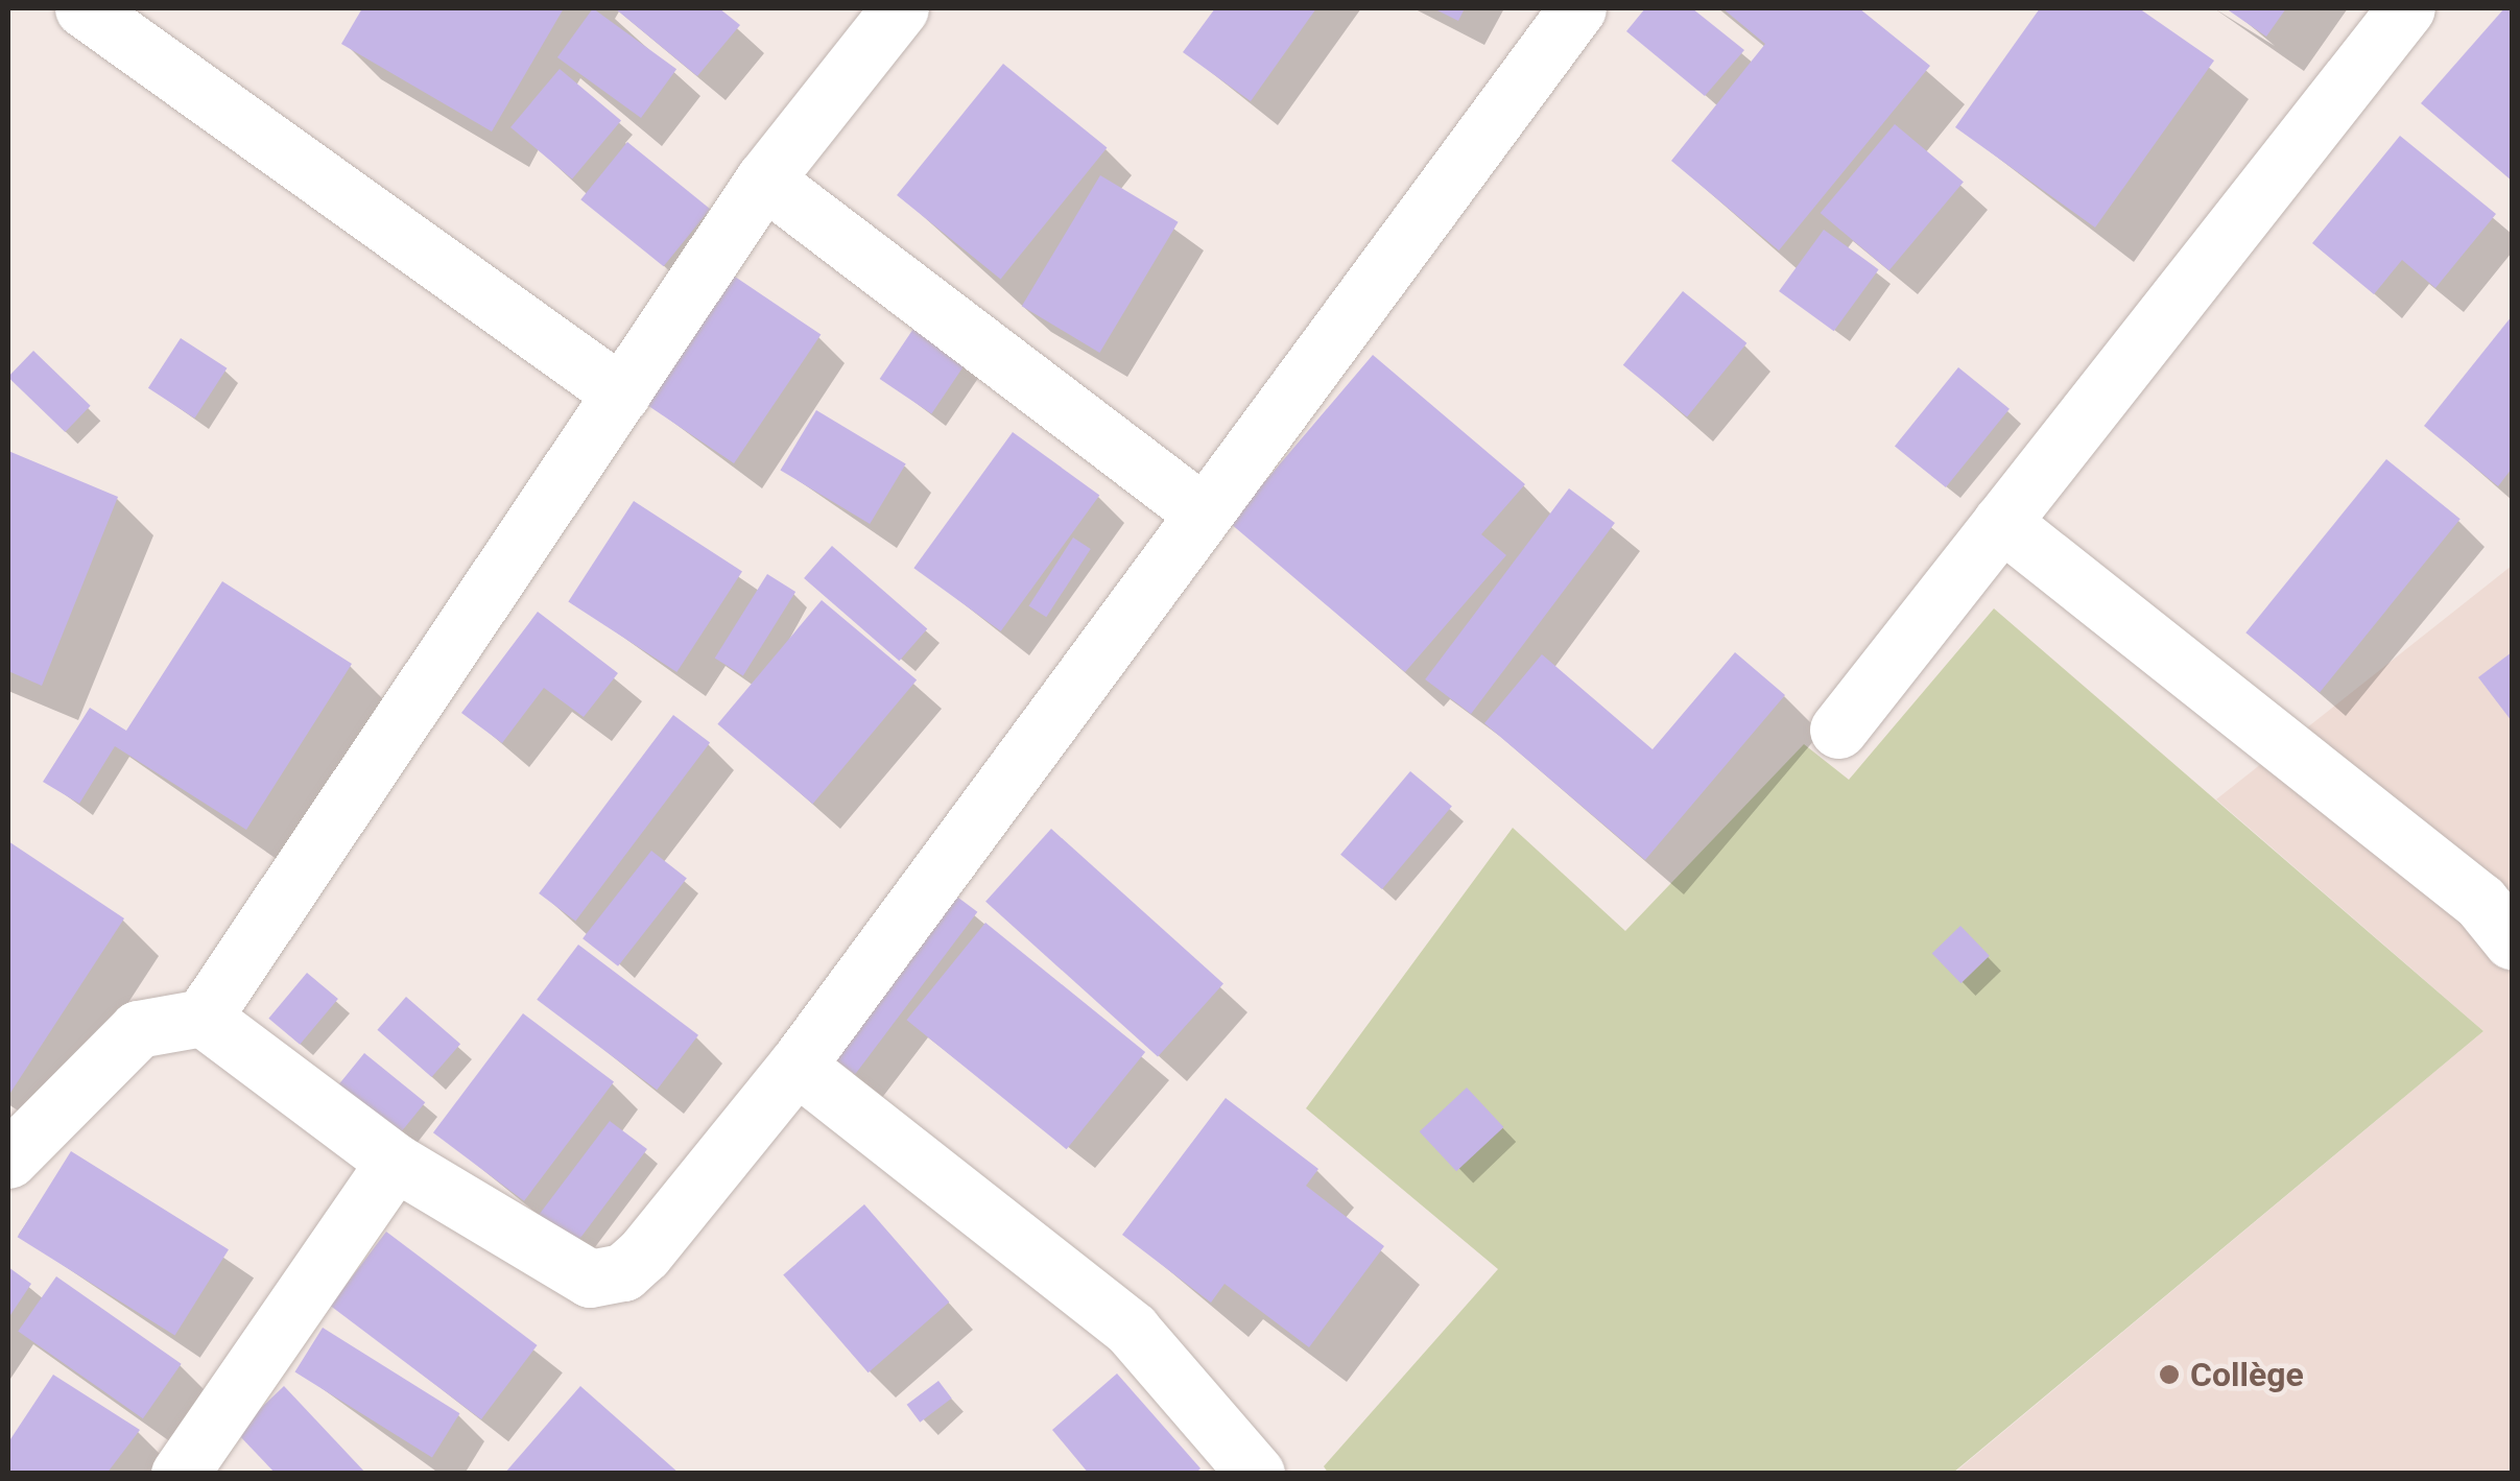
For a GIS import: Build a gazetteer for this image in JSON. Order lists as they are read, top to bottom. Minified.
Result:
{"places":["Collège"]}
